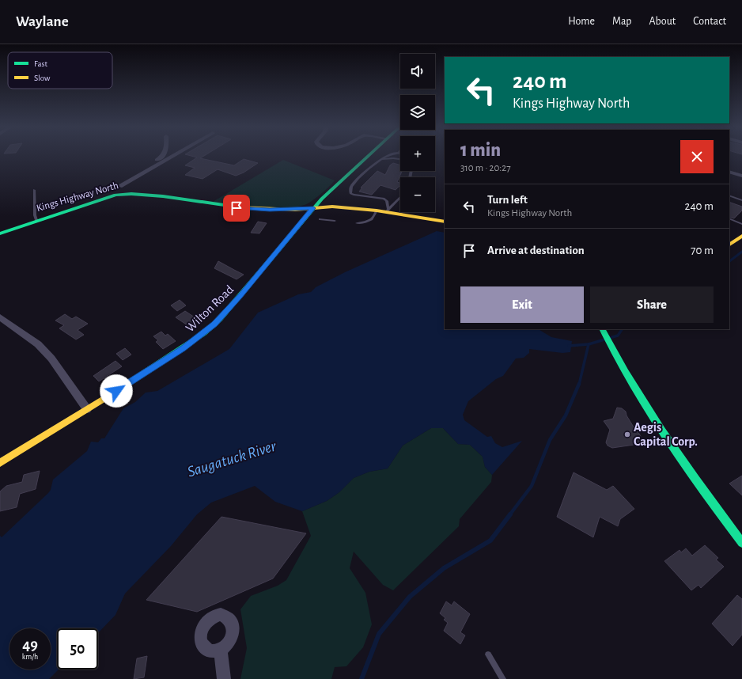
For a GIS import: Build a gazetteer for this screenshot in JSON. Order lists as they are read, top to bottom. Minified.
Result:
{"streets":{"main road":["Kings Highway North","Wilton Road"]},"crossings":[["Kings Highway North","Wilton Road"]],"water":["Saugatuck River"],"places":["Aegis Capital Corp."],"legend":["Fast","Slow"],"page":{"header":"Waylane","nav":["Home","Map","About","Contact"],"map_buttons":["+","−"],"turn":["240 m","Kings Highway North"],"heading":["1 min","310 m · 20:27"],"list":[{"name":"Turn left","note":"Kings Highway North","value":"240 m"},{"name":"Arrive at destination","value":"70 m"}],"buttons":["Exit","Share"],"speed":"49 km/h","limit":"50"}}
